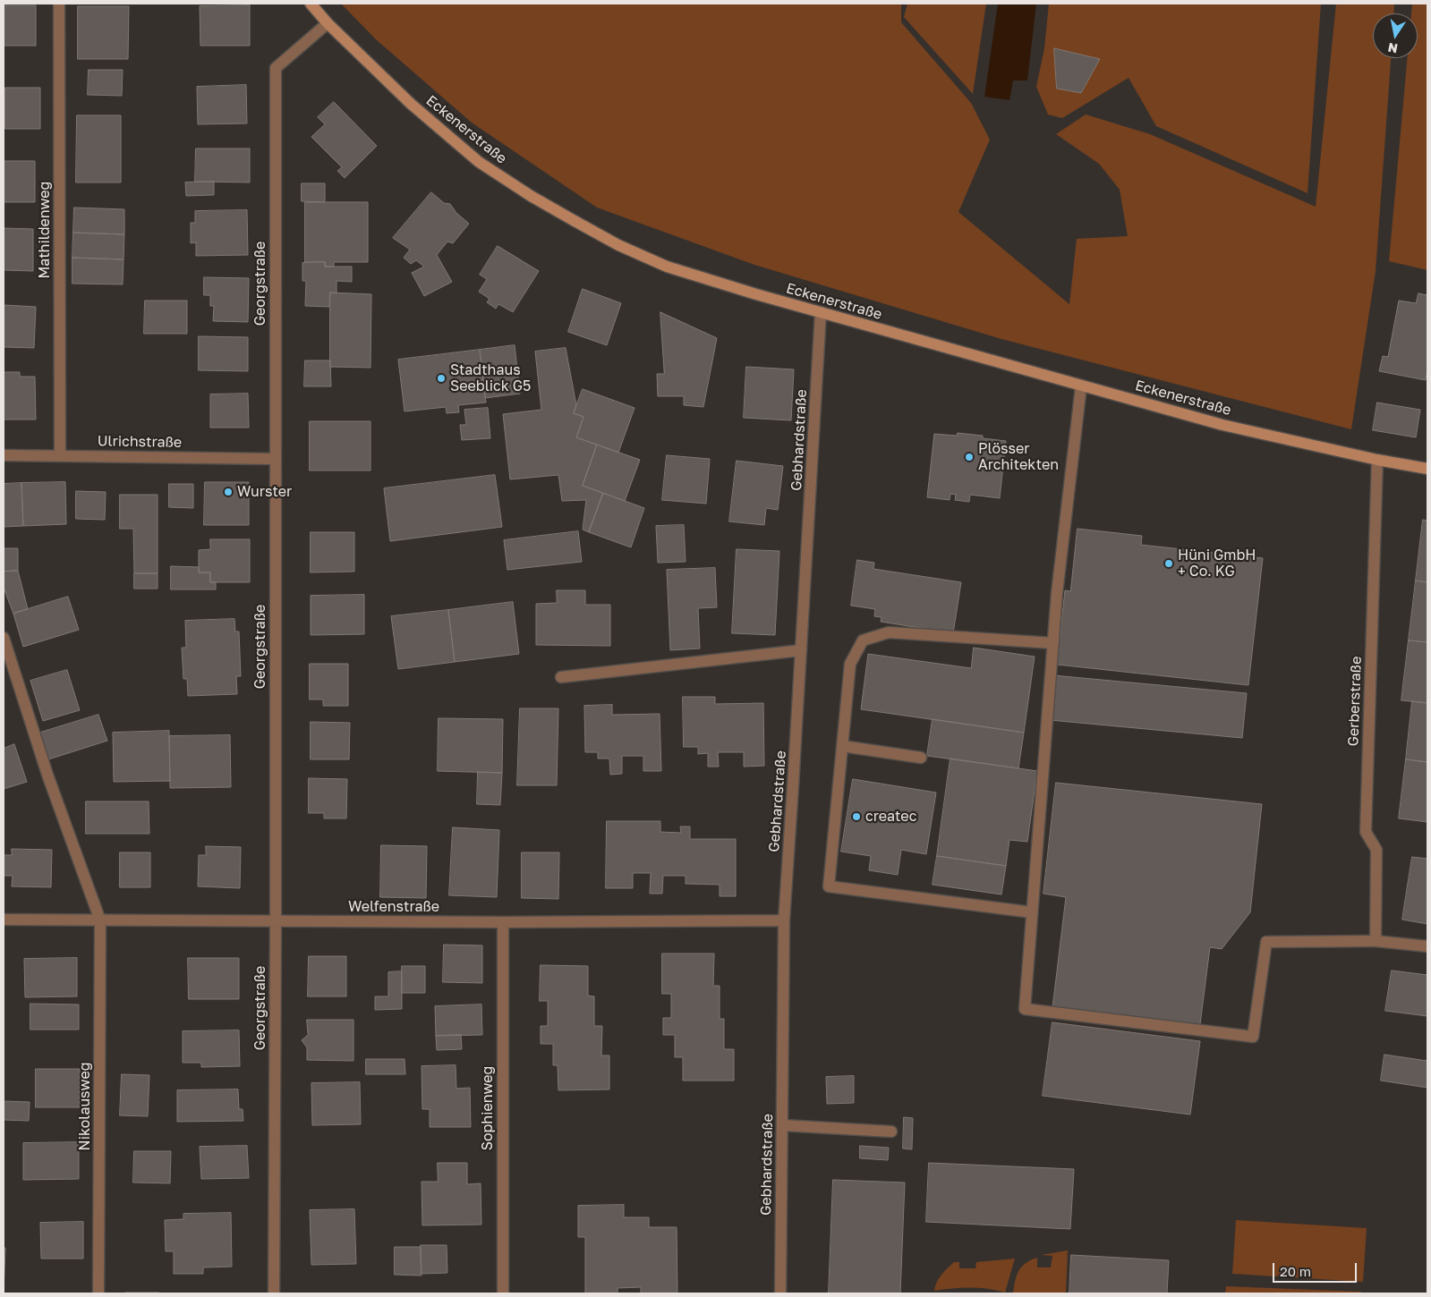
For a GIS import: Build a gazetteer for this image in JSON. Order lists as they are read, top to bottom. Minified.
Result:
{"streets":{"main road":["Eckenerstraße"],"street":["Mathildenweg","Georgstraße","Gebhardstraße","Ulrichstraße","Gerberstraße","Welfenstraße","Nikolausweg","Sophienweg"]},"crossings":[["Eckenerstraße","Georgstraße"],["Eckenerstraße","Gebhardstraße"],["Eckenerstraße","Gerberstraße"],["Mathildenweg","Ulrichstraße"],["Georgstraße","Ulrichstraße"],["Georgstraße","Welfenstraße"],["Gebhardstraße","Welfenstraße"],["Welfenstraße","Nikolausweg"],["Welfenstraße","Sophienweg"]],"places":["Stadthaus Seeblick G5","Plösser Architekten","Wurster","Hüni GmbH + Co. KG","createc"],"scale_bar":"20 m","north":"bottom"}
